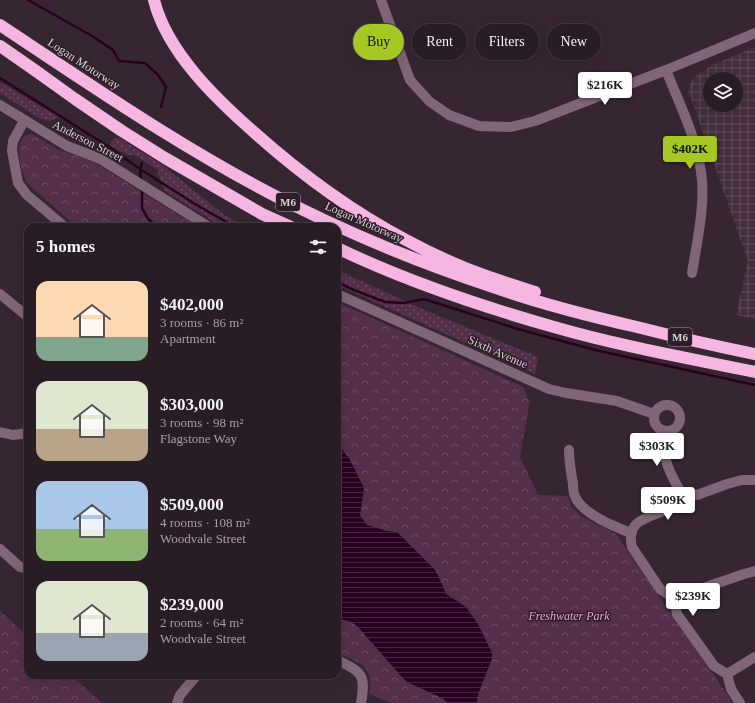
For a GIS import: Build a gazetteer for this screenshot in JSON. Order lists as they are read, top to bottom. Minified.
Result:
{"streets":{"highway":["Logan Motorway","M6"],"street":["Anderson Street","Sixth Avenue"]},"parks":["Freshwater Park"],"page":{"chip":["Buy","Rent","Filters","New"],"price":["$216K","$402K","$303K","$509K","$239K"],"heading":"5 homes","list":[{"name":"$402,000","note":"3 rooms · 86 m² · Apartment"},{"name":"$303,000","note":"3 rooms · 98 m² · Flagstone Way"},{"name":"$509,000","note":"4 rooms · 108 m² · Woodvale Street"},{"name":"$239,000","note":"2 rooms · 64 m² · Woodvale Street"}]}}
